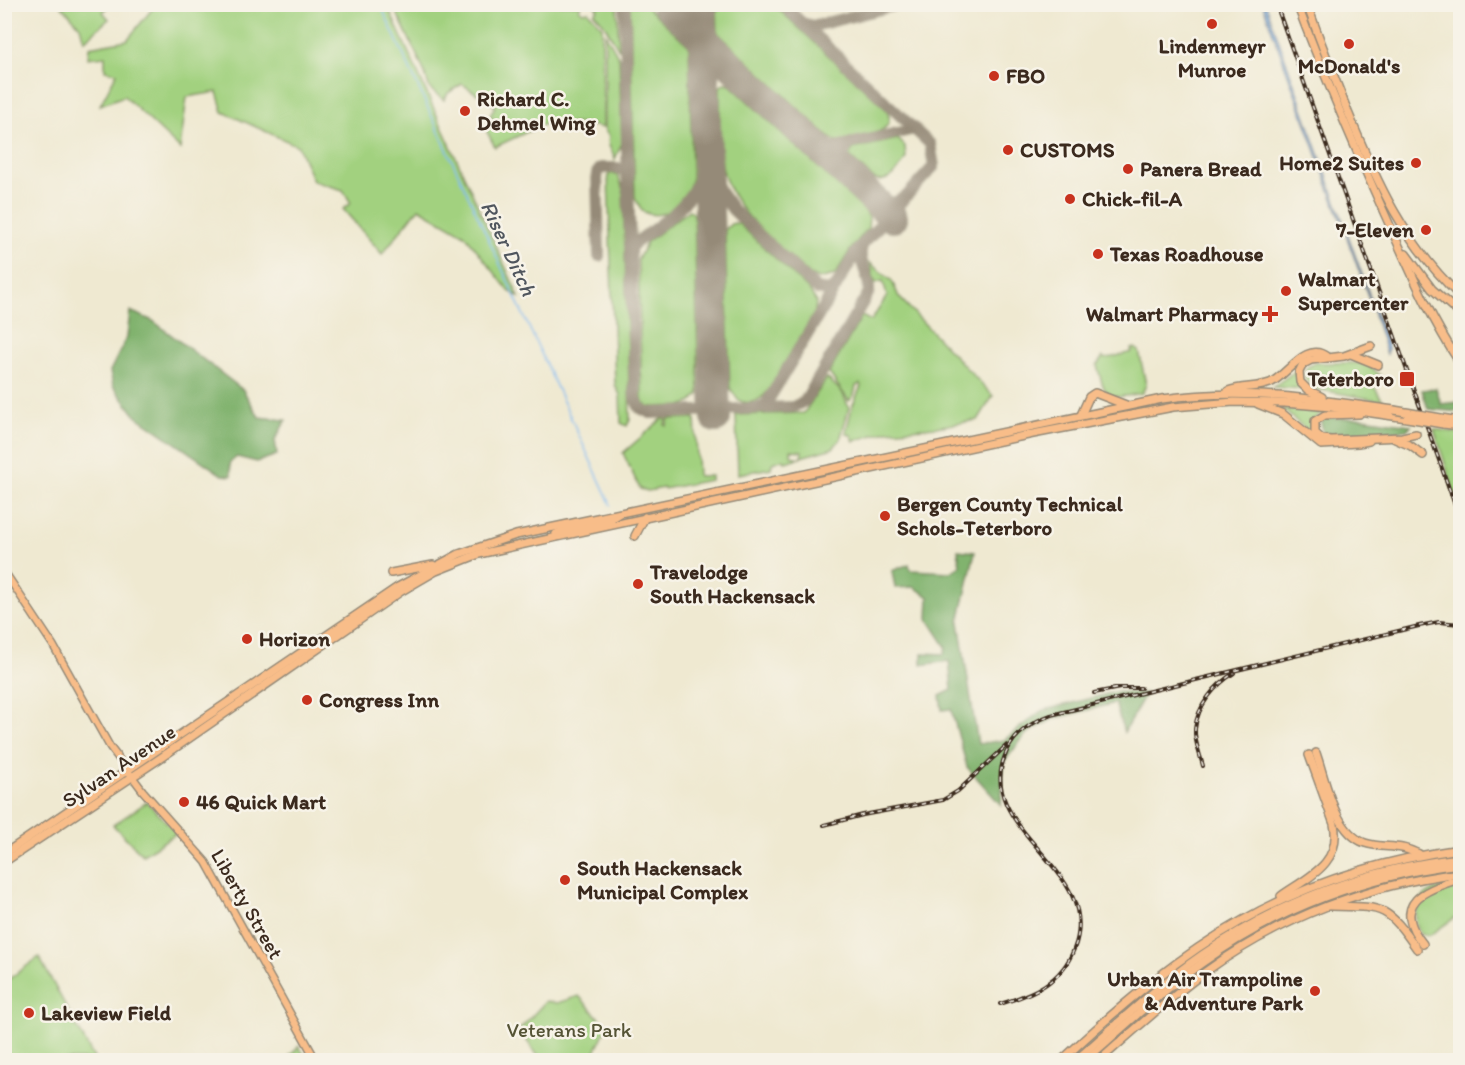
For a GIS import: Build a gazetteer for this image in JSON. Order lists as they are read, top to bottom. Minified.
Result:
{"streets":{"highway":["Sylvan Avenue"],"main road":["Liberty Street"]},"crossings":[["Sylvan Avenue","Liberty Street"]],"water":["Riser Ditch"],"parks":["Veterans Park"],"places":{"other":["Lindenmeyr Munroe","McDonald's","FBO","Richard C. Dehmel Wing","CUSTOMS","Home2 Suites","Panera Bread","Chick-fil-A","7-Eleven","Texas Roadhouse","Walmart Supercenter","Bergen County Technical Schols-Teterboro","Travelodge South Hackensack","Horizon","Congress Inn","46 Quick Mart","South Hackensack Municipal Complex","Urban Air Trampoline & Adventure Park","Lakeview Field"],"health":["Walmart Pharmacy"],"transit":["Teterboro"]}}
